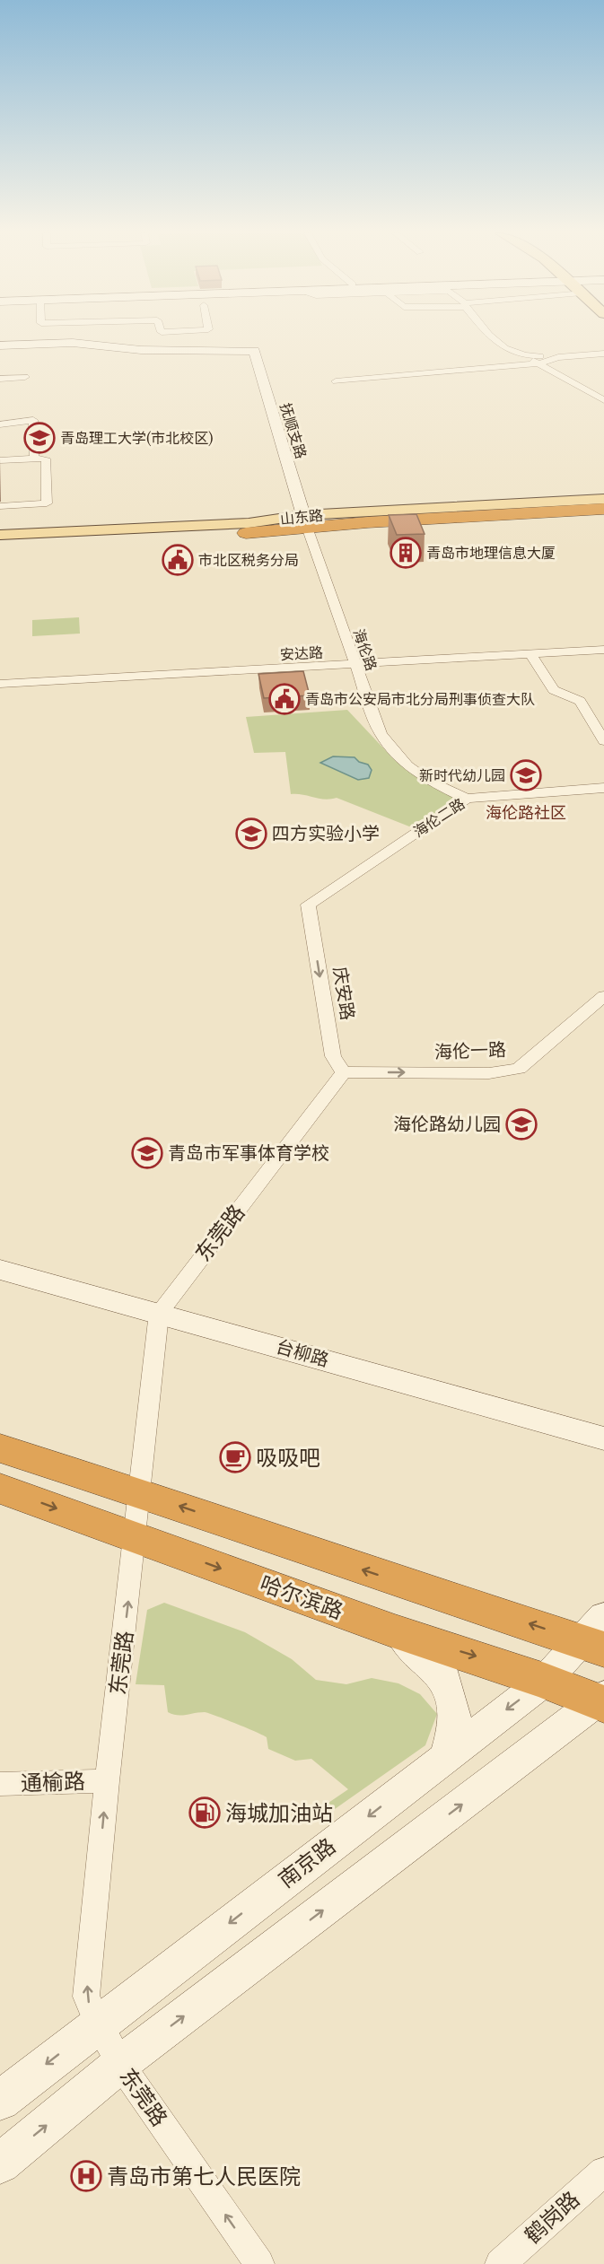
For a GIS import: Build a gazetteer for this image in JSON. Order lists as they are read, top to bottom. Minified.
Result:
{"streets":{"highway":["哈尔滨路"],"main road":["山东路"],"street":["抚顺支路","海伦路","安达路","海伦二路","庆安路","海伦一路","东莞路","台柳路","通榆路","南京路","鹤岗路"]},"crossings":[["抚顺支路","山东路"],["山东路","海伦路"],["海伦路","安达路"],["海伦路","海伦二路"],["海伦二路","庆安路"],["庆安路","海伦一路"],["庆安路","东莞路"],["海伦一路","东莞路"],["东莞路","台柳路"],["东莞路","哈尔滨路"],["东莞路","通榆路"],["东莞路","南京路"],["哈尔滨路","南京路"]],"one_way":["庆安路","海伦一路","东莞路"],"districts":["海伦路社区"],"places":{"school or university":["青岛理工大学(市北校区)","新时代幼儿园","四方实验小学","海伦路幼儿园","青岛市军事体育学校"],"building":["青岛市地理信息大厦"],"public building":["市北区税务分局","青岛市公安局市北分局刑事侦查大队"],"cafe":["吸吸吧"],"fuel station":["海城加油站"],"hospital":["青岛市第七人民医院"]}}
